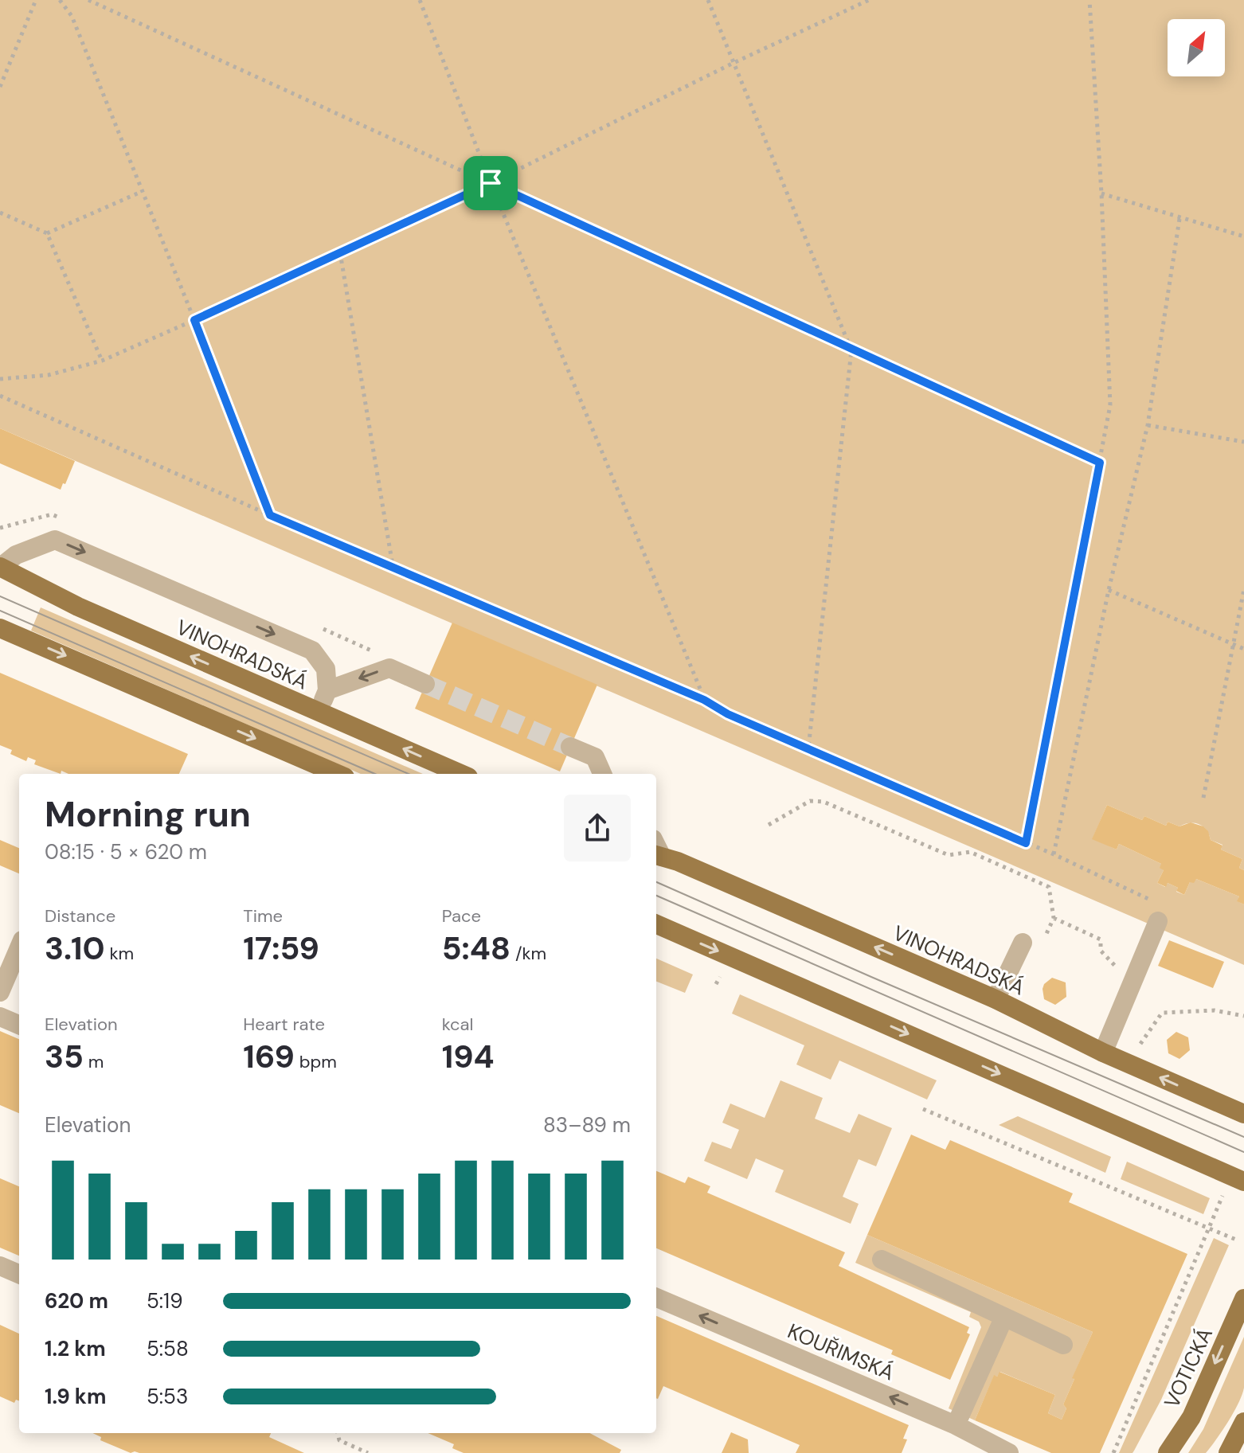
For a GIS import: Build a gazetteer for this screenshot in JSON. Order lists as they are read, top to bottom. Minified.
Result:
{"streets":{"main road":["VINOHRADSKÁ","VOTICKÁ"],"street":["KOUŘIMSKÁ"]},"one_way":["VOTICKÁ"],"north":"top right","page":{"heading":["Morning run","08:15 · 5 × 620 m"],"stats":[["Distance","3.10 km"],["Time","17:59"],["Pace","5:48 /km"],["Elevation","35 m"],["Heart rate","169 bpm"],["kcal","194"]],"chart":["Elevation","83–89 m"],"list":[{"name":"620 m","note":"5:19"},{"name":"1.2 km","note":"5:58"},{"name":"1.9 km","note":"5:53"}]}}
